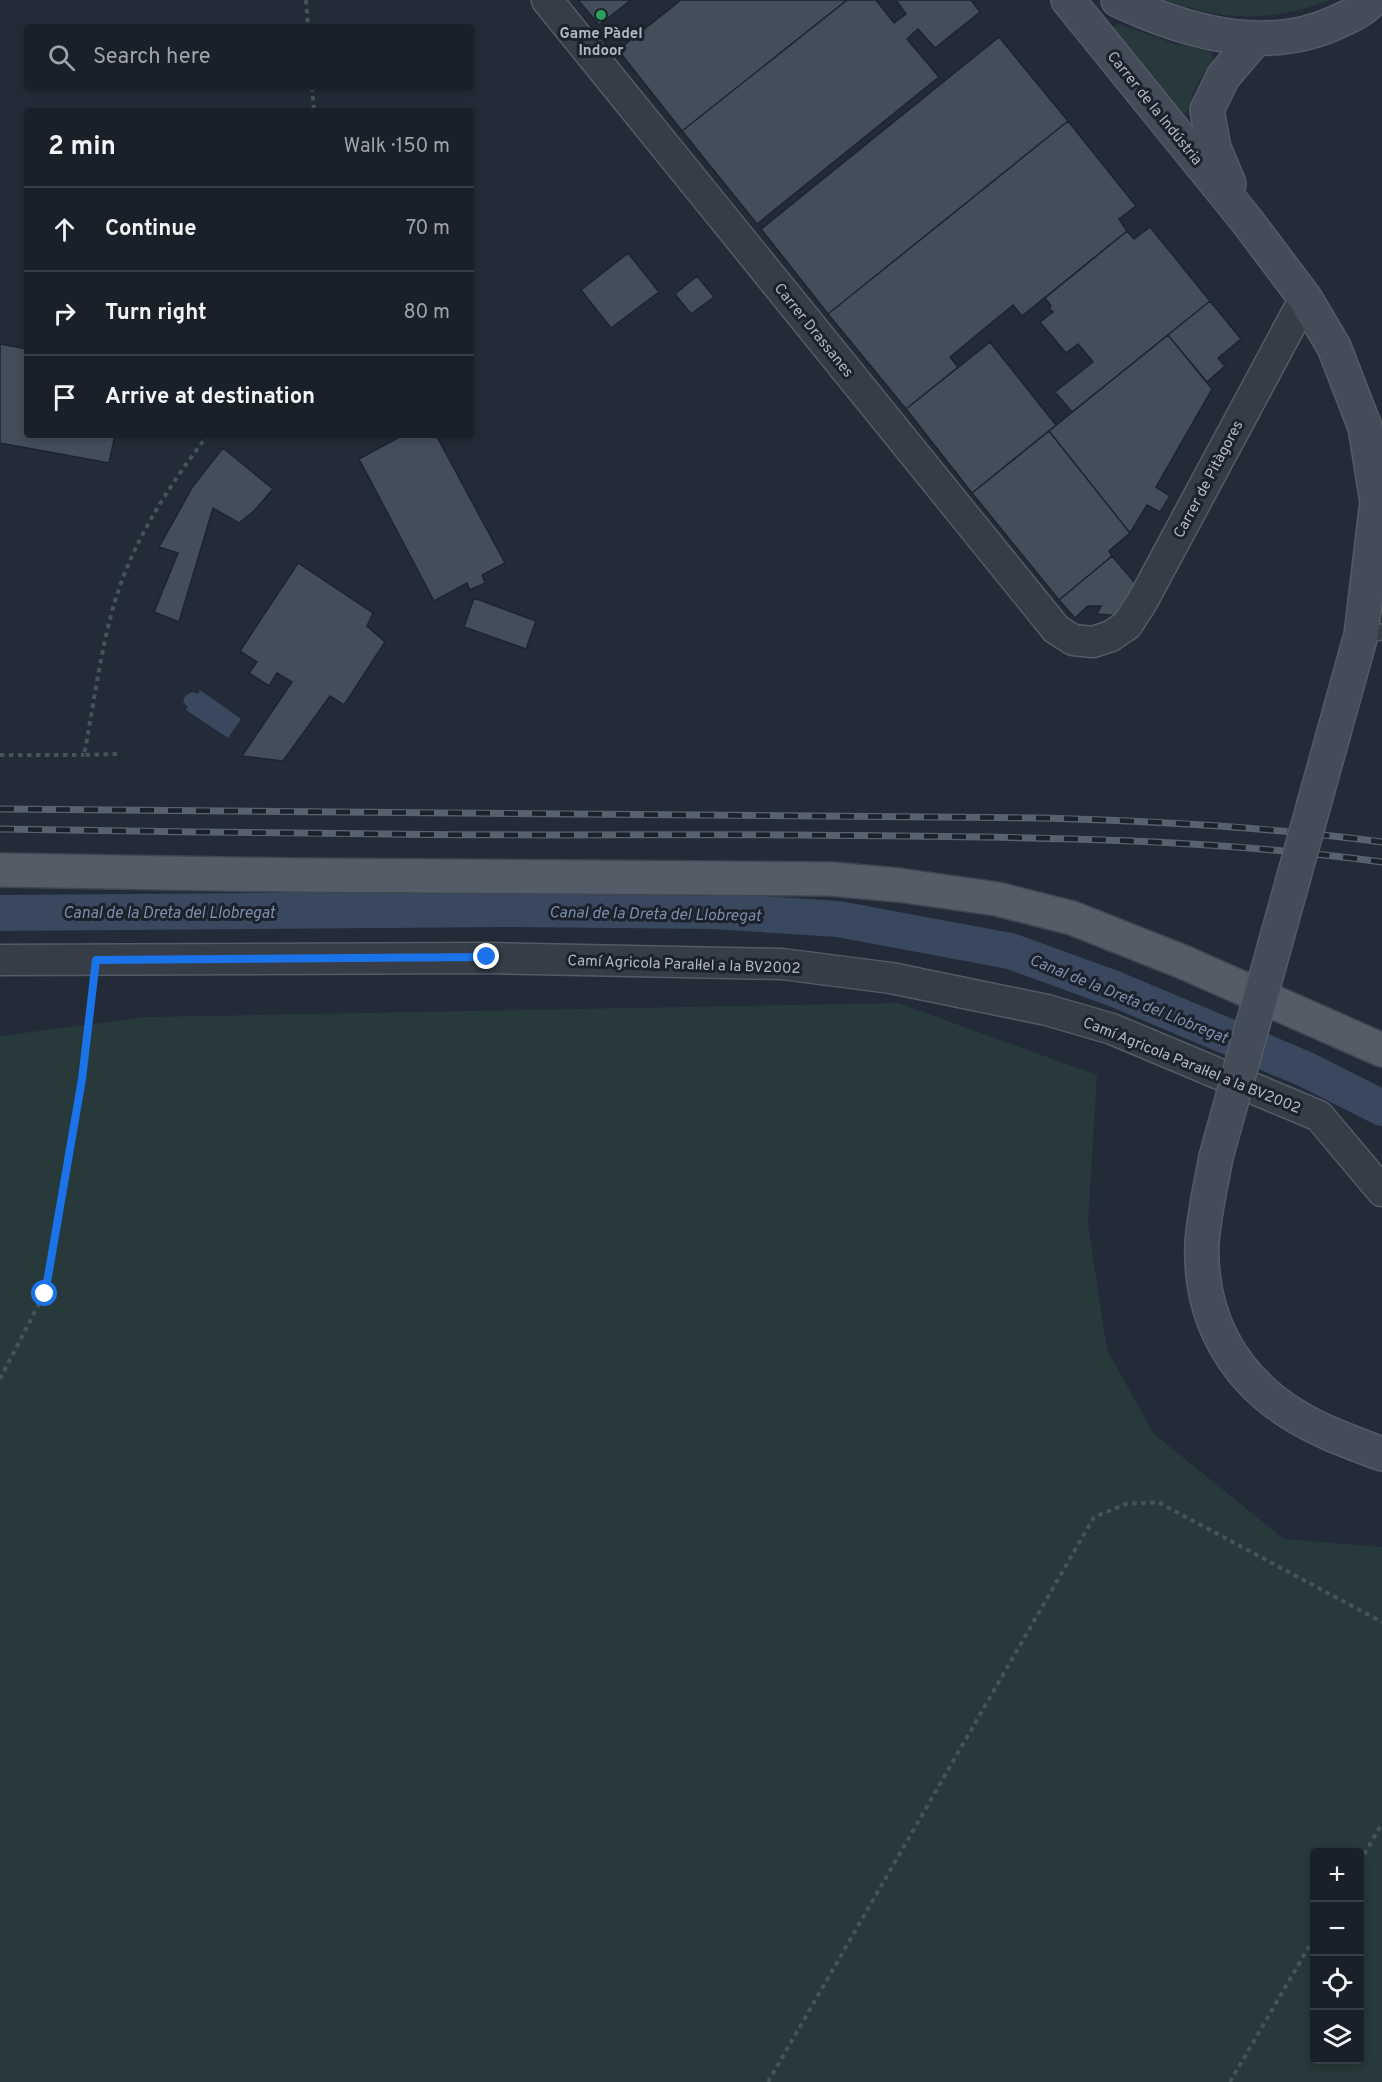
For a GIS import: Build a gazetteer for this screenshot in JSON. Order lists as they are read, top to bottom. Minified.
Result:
{"streets":{"street":["Carrer de la Indústria","Carrer Drassanes","Carrer de Pitàgores","Camí Agricola Paral·lel a la BV2002"]},"crossings":[["Carrer Drassanes","Carrer de Pitàgores"]],"water":["Canal de la Dreta del Llobregat"],"places":["Game Pàdel Indoor"],"page":{"search":"Search here","heading":["2 min","Walk · 150 m"],"list":[["Continue","70 m"],["Turn right","80 m"],"Arrive at destination"],"map_buttons":["+","−"]}}
